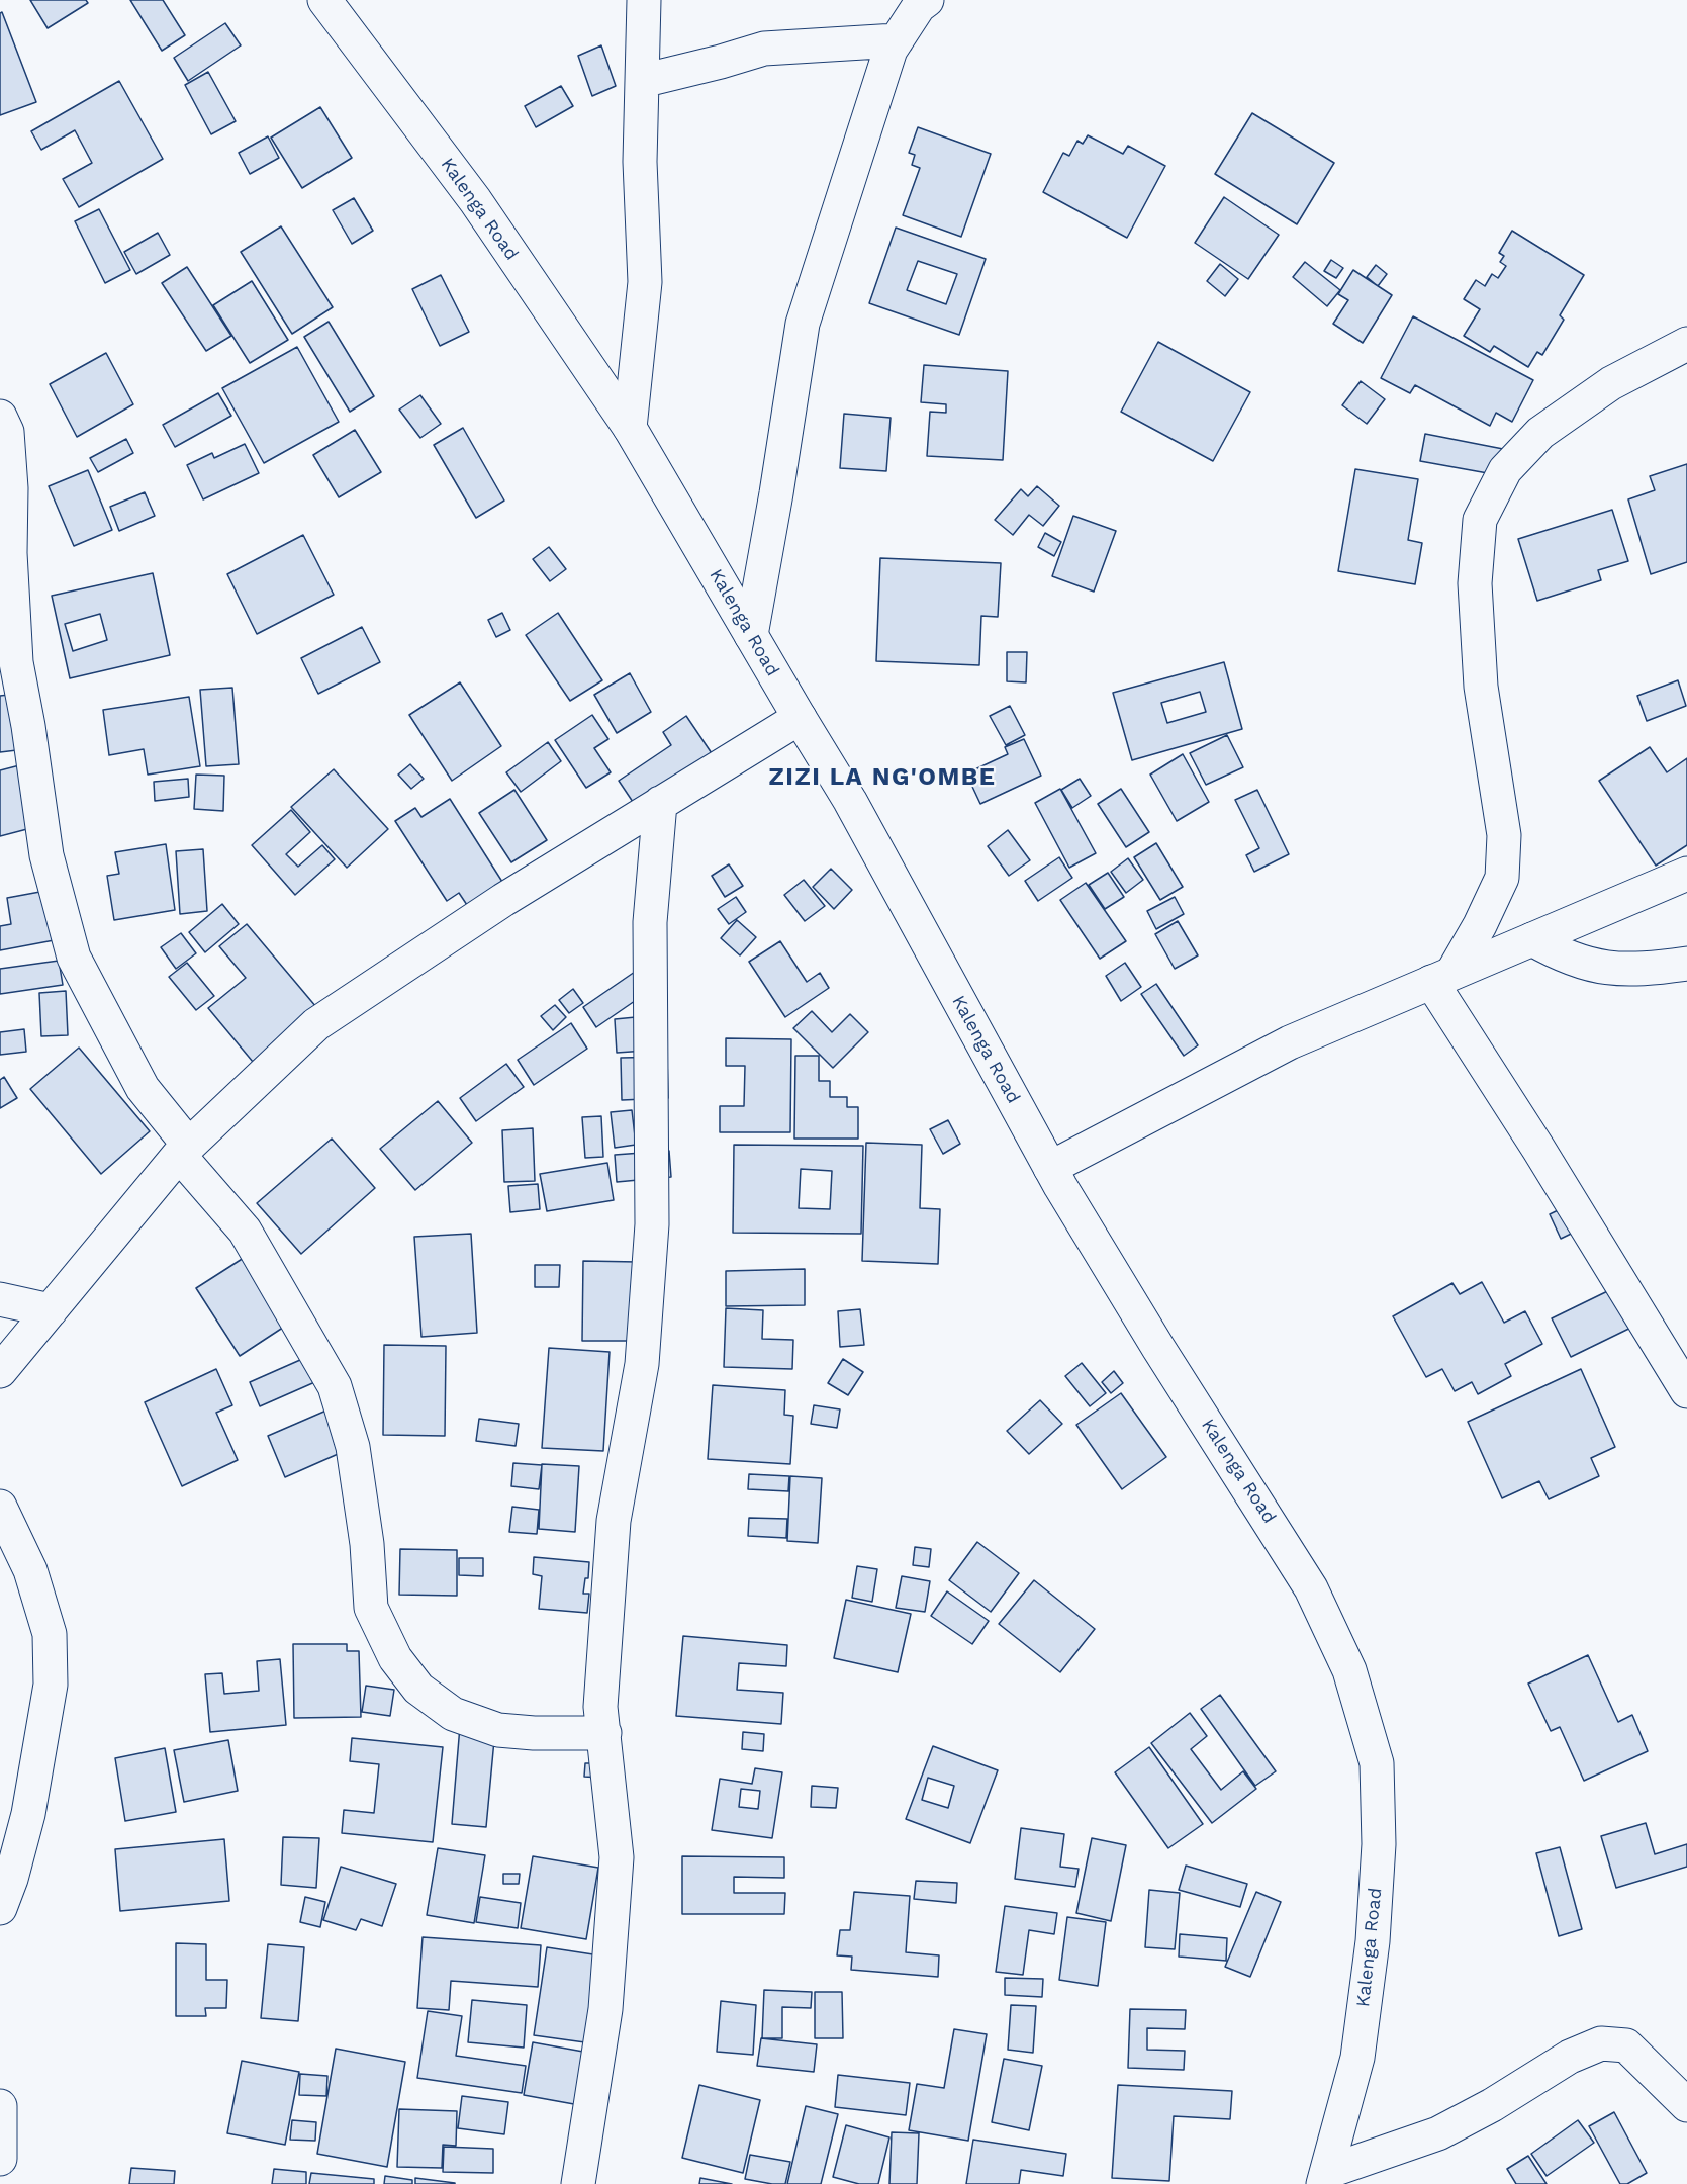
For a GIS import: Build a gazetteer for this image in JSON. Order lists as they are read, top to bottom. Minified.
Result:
{"streets":{"street":["Kalenga Road"]},"districts":["ZIZI LA NG'OMBE"]}
